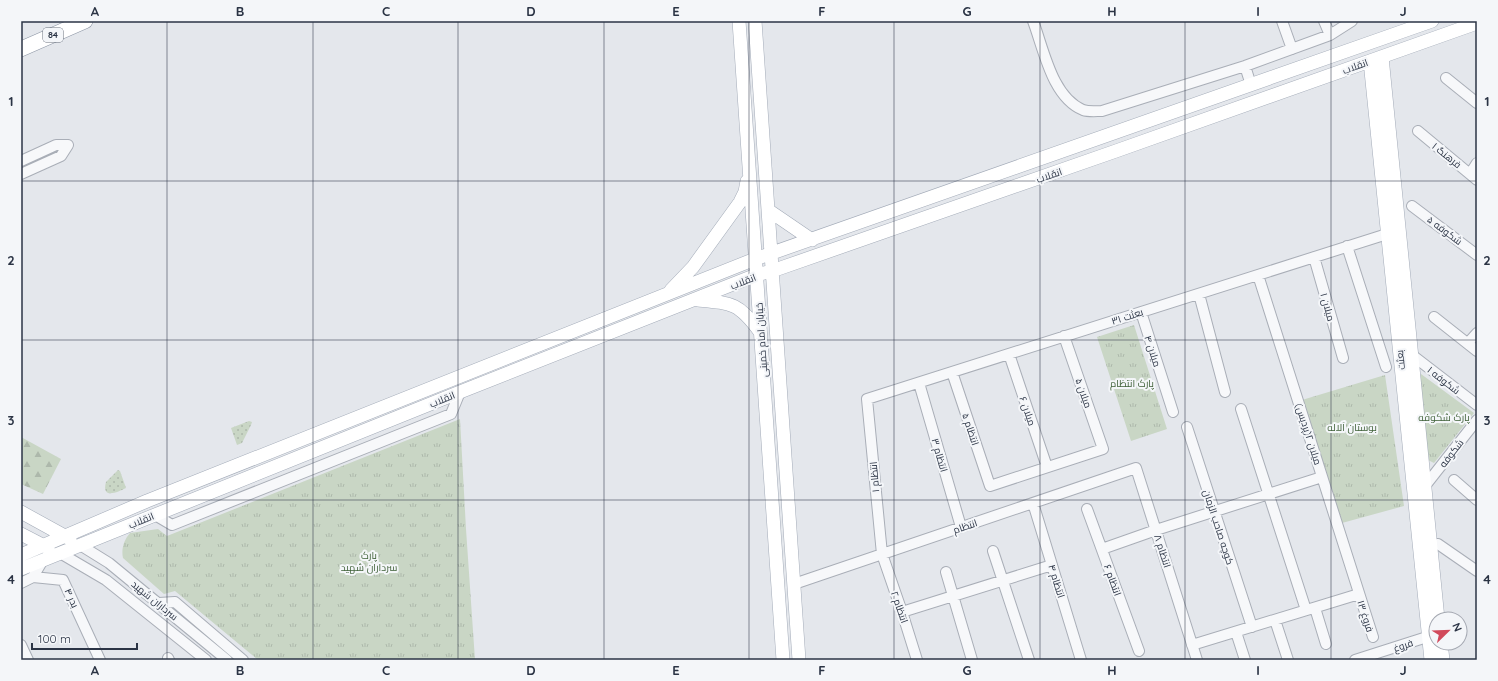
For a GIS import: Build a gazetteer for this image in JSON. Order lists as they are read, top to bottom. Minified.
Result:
{"streets":{"highway":["84"],"main road":["انقلاب","خیابان امام خمینی","بعثت"],"street":["فرهنگ ۱","شکوفه ۵","میلان ۱","بعثت ۳۱","میلان ۴","شکوفه ۱","میلان ۵","میلان ۶","انتظام ۵","میلان ۲(پردیس)","شکوفه","انتظام ۳","انتظام ۱","انتظام","کوچه صاحب الزمان","انتظام ۸","انتظام ۶","انتظام ۴","بدر ۴","سرداران شهید","انتظام ۲","فروغ ۱۳","فروغ"]},"crossings":[["انقلاب","خیابان امام خمینی"],["انقلاب","بعثت"],["انقلاب","سرداران شهید"],["میلان ۱","بعثت ۳۱"],["بعثت ۳۱","میلان ۴"],["بعثت ۳۱","بعثت"],["بعثت ۳۱","میلان ۵"],["بعثت ۳۱","میلان ۶"],["بعثت ۳۱","انتظام ۵"],["بعثت ۳۱","میلان ۲(پردیس)"],["بعثت ۳۱","انتظام ۳"],["بعثت ۳۱","انتظام ۱"],["خیابان امام خمینی","انتظام"],["بعثت","شکوفه ۱"],["بعثت","شکوفه"],["میلان ۵","میلان ۶"],["میلان ۵","انتظام ۵"],["میلان ۶","انتظام ۵"],["میلان ۲(پردیس)","فروغ ۱۳"],["انتظام ۳","انتظام"],["انتظام ۱","انتظام"],["انتظام ۱","انتظام ۲"],["انتظام","انتظام ۸"],["انتظام","انتظام ۴"],["انتظام","انتظام ۲"]],"parks":["پارک انتظام","پارک شکوفه","بوستان آلاله","پارک سرداران شهید"],"scale_bar":"100 m","north":"top right","grid":{"columns":["A","B","C","D","E","F","G","H","I","J"],"rows":["1","2","3","4"]}}
